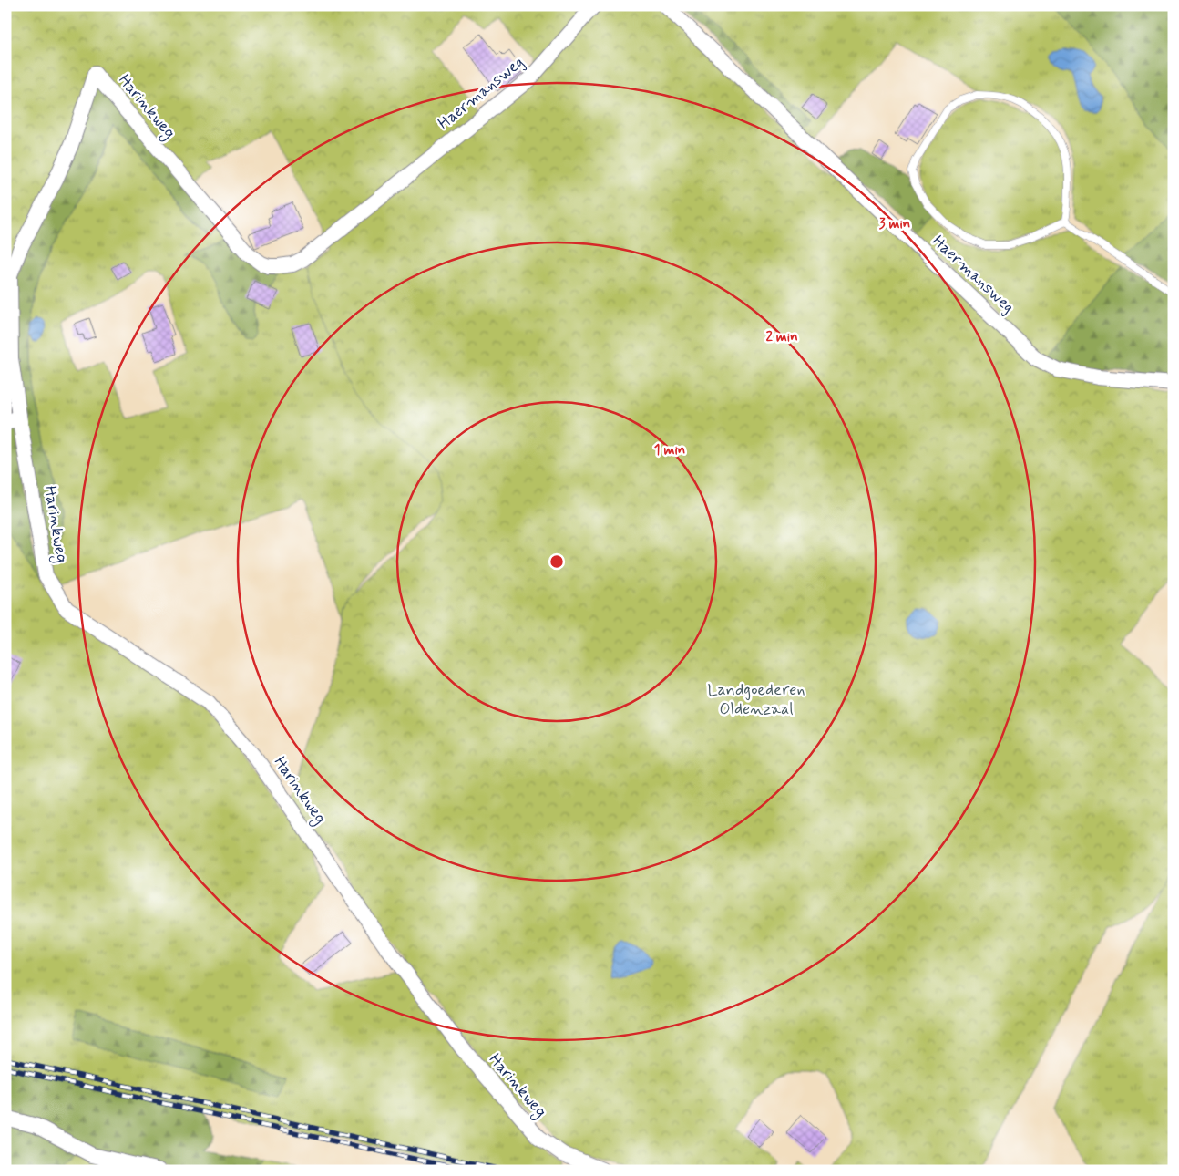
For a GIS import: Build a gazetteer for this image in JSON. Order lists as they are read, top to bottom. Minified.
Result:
{"streets":{"street":["Haermansweg","Harinkweg"]},"crossings":[["Haermansweg","Harinkweg"]],"parks":["Landgoederen Oldenzaal"],"rings":["3 min","2 min","1 min"]}
